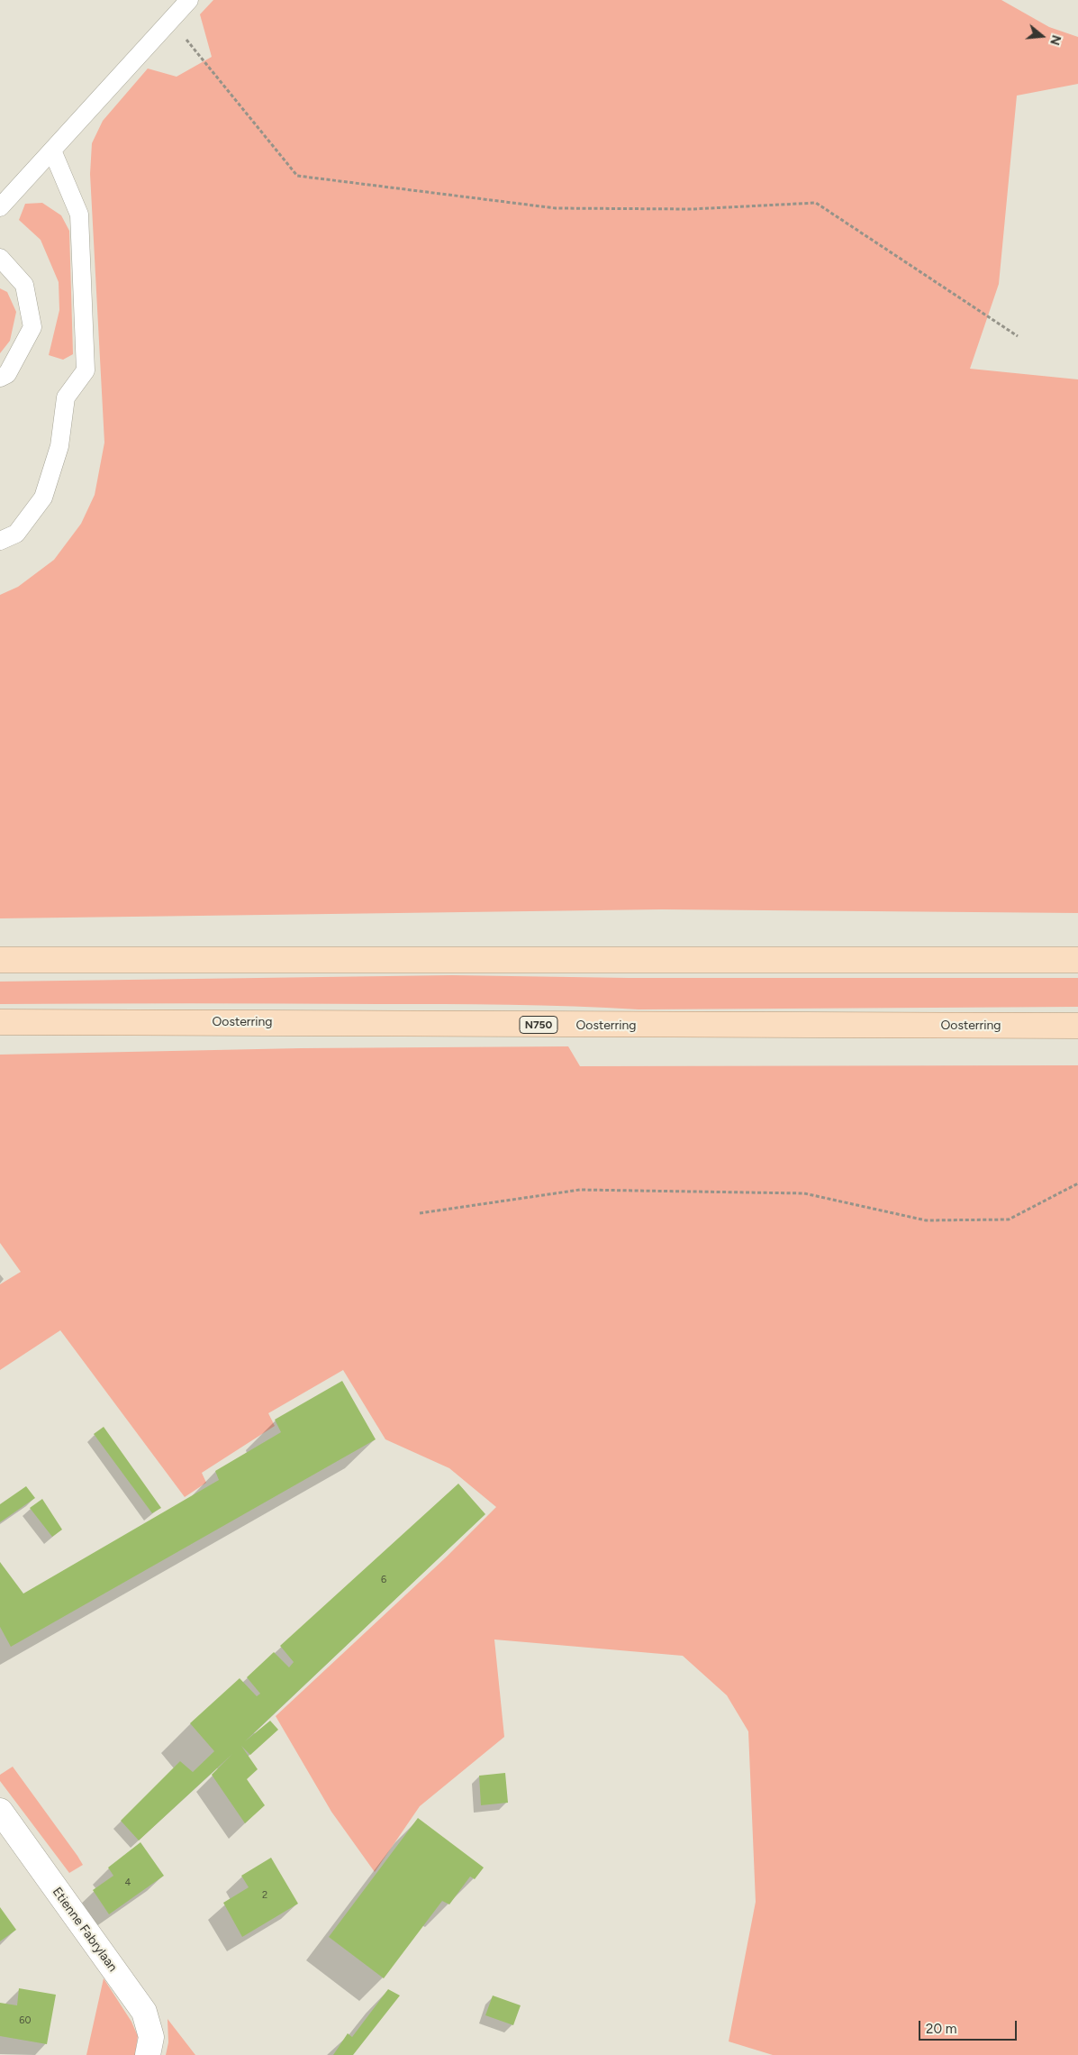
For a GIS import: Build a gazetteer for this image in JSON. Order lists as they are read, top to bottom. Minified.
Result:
{"streets":{"main road":["Oosterring","N750"],"street":["Etienne Fabrylaan"]},"house_numbers":["6","4","2","60"],"scale_bar":"20 m","north":"right"}
